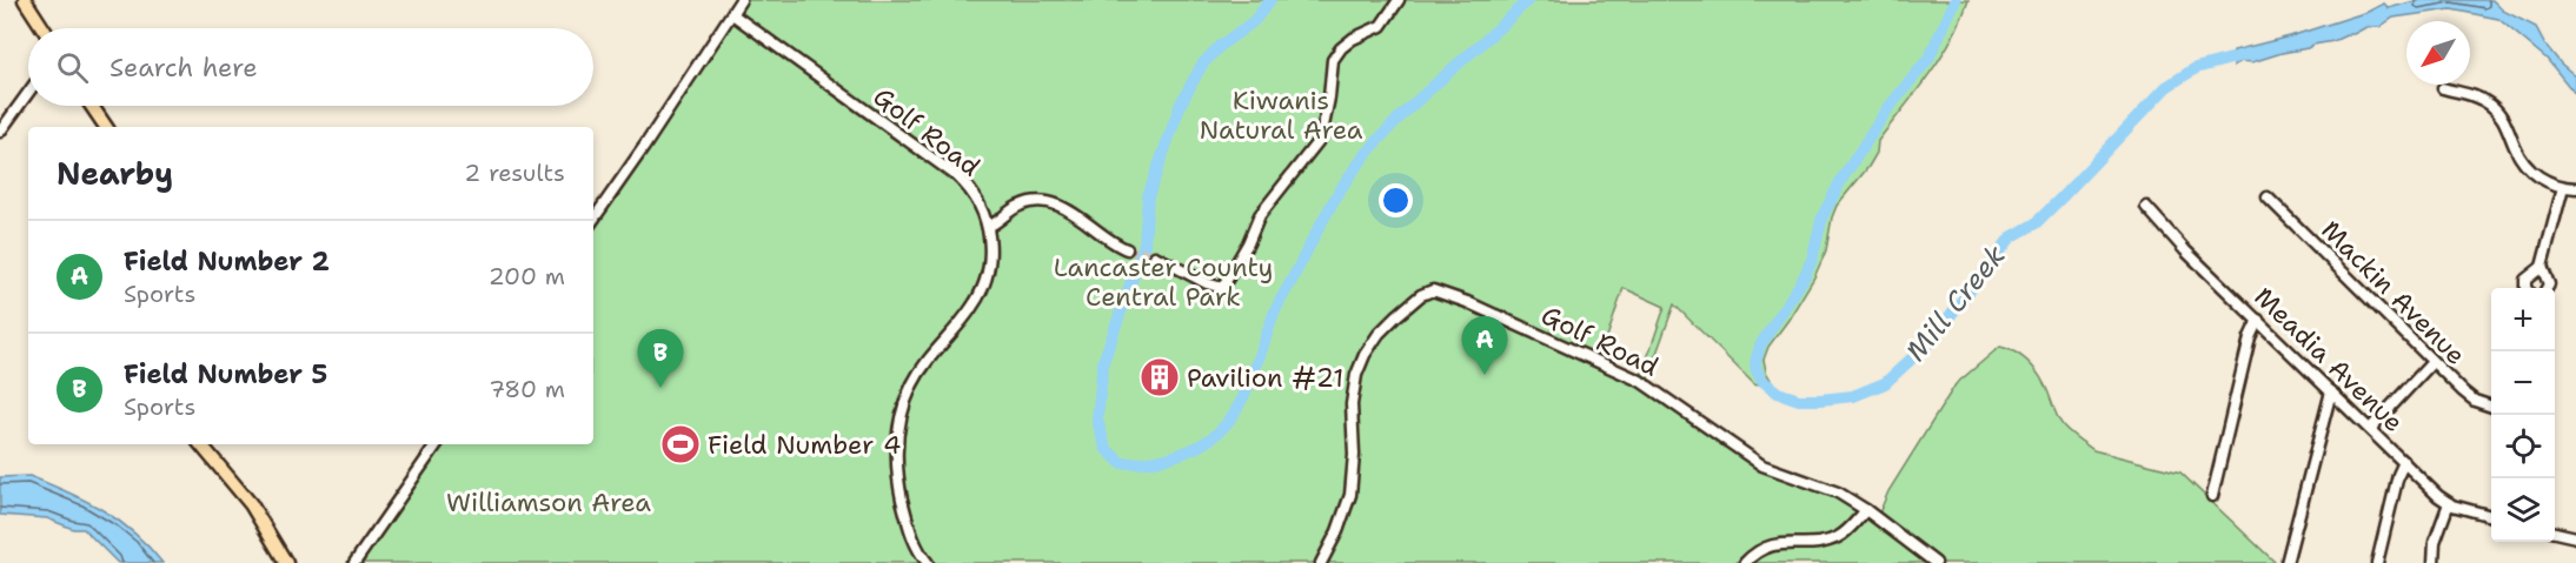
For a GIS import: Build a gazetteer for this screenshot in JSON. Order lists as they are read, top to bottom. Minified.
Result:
{"streets":{"street":["Golf Road","Mackin Avenue","Meadia Avenue"]},"water":["Mill Creek"],"parks":["Kiwanis Natural Area","Lancaster County Central Park","Williamson Area"],"places":{"building":["Pavilion #21"],"sports":["Field Number 4"]},"north":"bottom left","page":{"search":"Search here","heading":["Nearby","2 results"],"list":[{"mark":"A","name":"Field Number 2","note":"Sports","value":"200 m"},{"mark":"B","name":"Field Number 5","note":"Sports","value":"780 m"}],"map_buttons":["+","−"],"pins":["A","B"]}}
